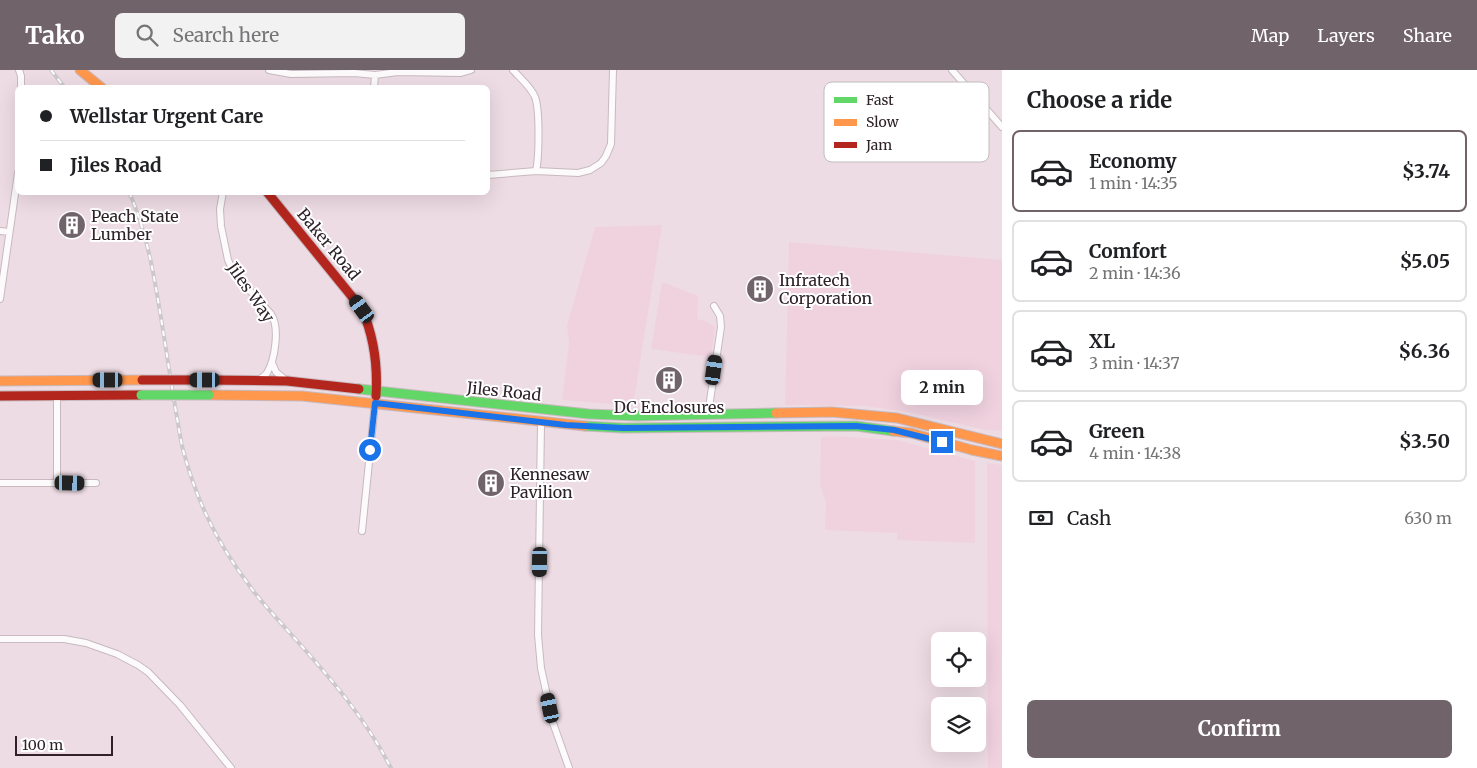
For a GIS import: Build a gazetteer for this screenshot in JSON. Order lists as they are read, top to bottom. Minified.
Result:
{"streets":{"street":["Baker Road","Jiles Way","Jiles Road"]},"crossings":[["Baker Road","Jiles Road"]],"places":{"building":["Peach State Lumber","Infratech Corporation","DC Enclosures","Kennesaw Pavilion"]},"legend":["Fast","Slow","Jam"],"scale_bar":"100 m","page":{"header":"Tako","search":"Search here","nav":["Map","Layers","Share"],"heading":"Choose a ride","banner":["Wellstar Urgent Care","Jiles Road"],"list":[{"name":"Economy","note":"1 min · 14:35","value":"$3.74"},{"name":"Comfort","note":"2 min · 14:36","value":"$5.05"},{"name":"XL","note":"3 min · 14:37","value":"$6.36"},{"name":"Green","note":"4 min · 14:38","value":"$3.50"}],"bubble":"2 min","pay":["Cash","630 m"],"buttons":"Confirm","scale":"100 m"}}
